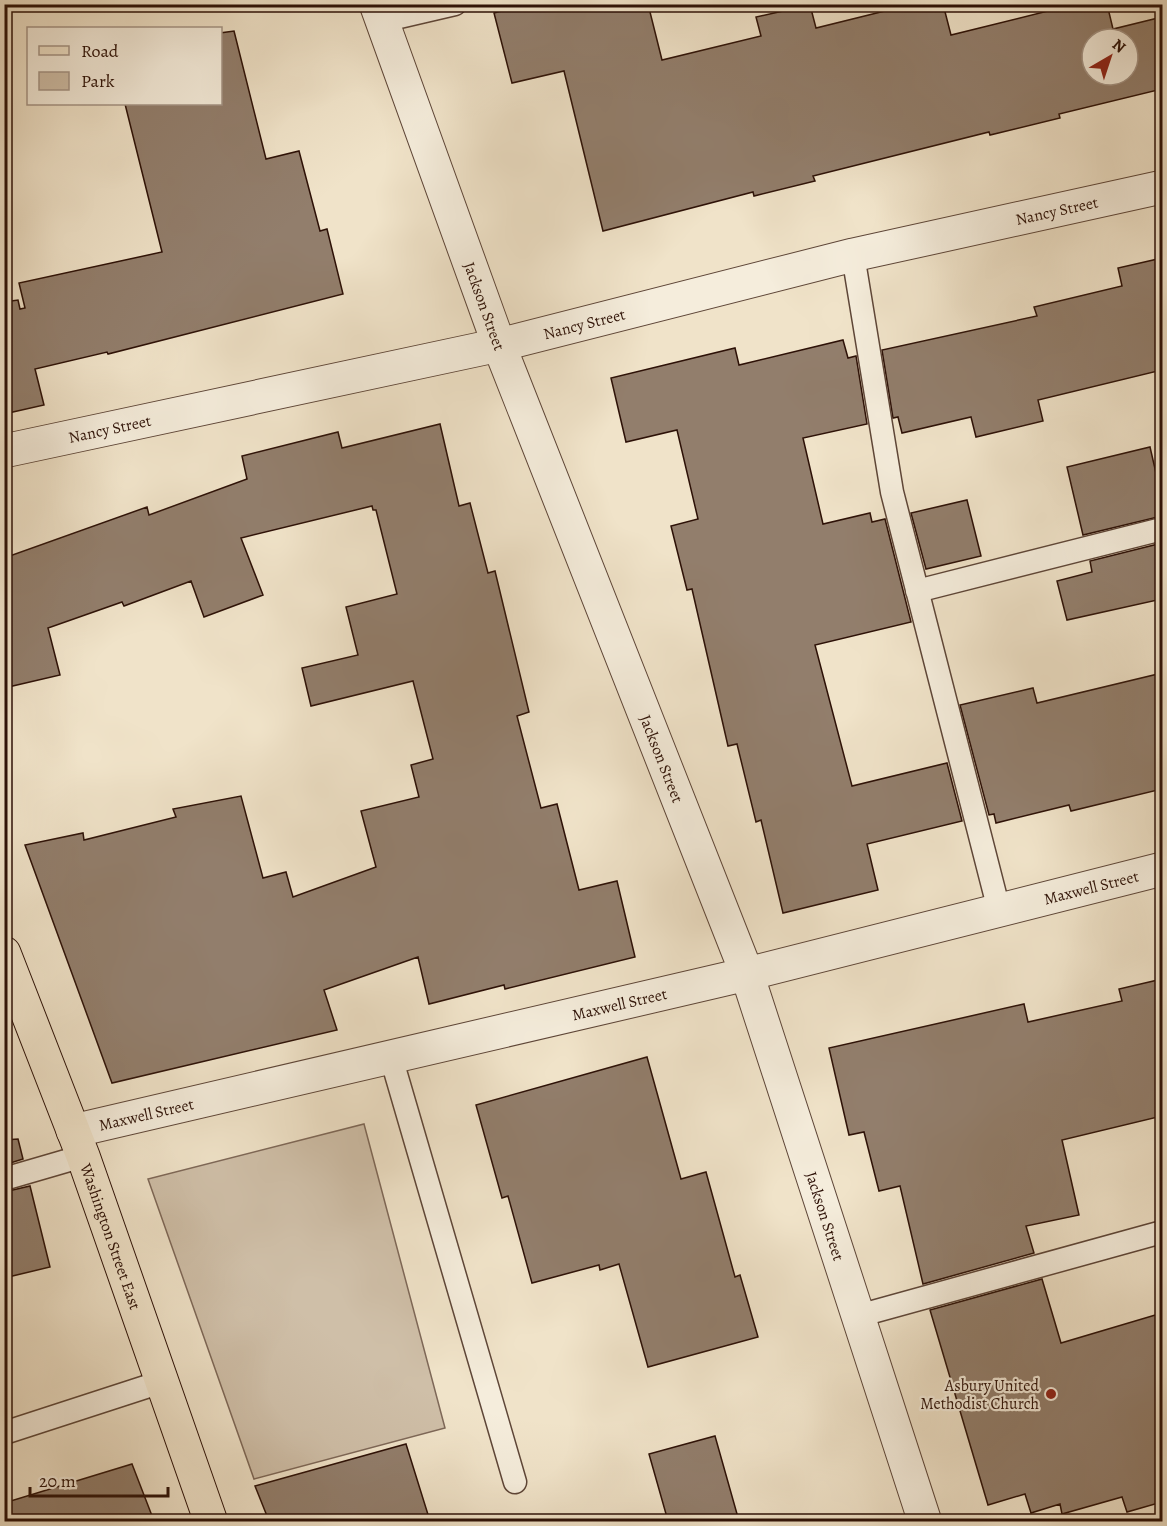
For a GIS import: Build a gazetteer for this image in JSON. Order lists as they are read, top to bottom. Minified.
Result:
{"streets":{"main road":["Washington Street East"],"street":["Nancy Street","Jackson Street","Maxwell Street"]},"crossings":[["Nancy Street","Jackson Street"],["Jackson Street","Maxwell Street"],["Maxwell Street","Washington Street East"]],"places":["Asbury United Methodist Church"],"legend":["Road","Park"],"scale_bar":"20 m","north":"top right"}
